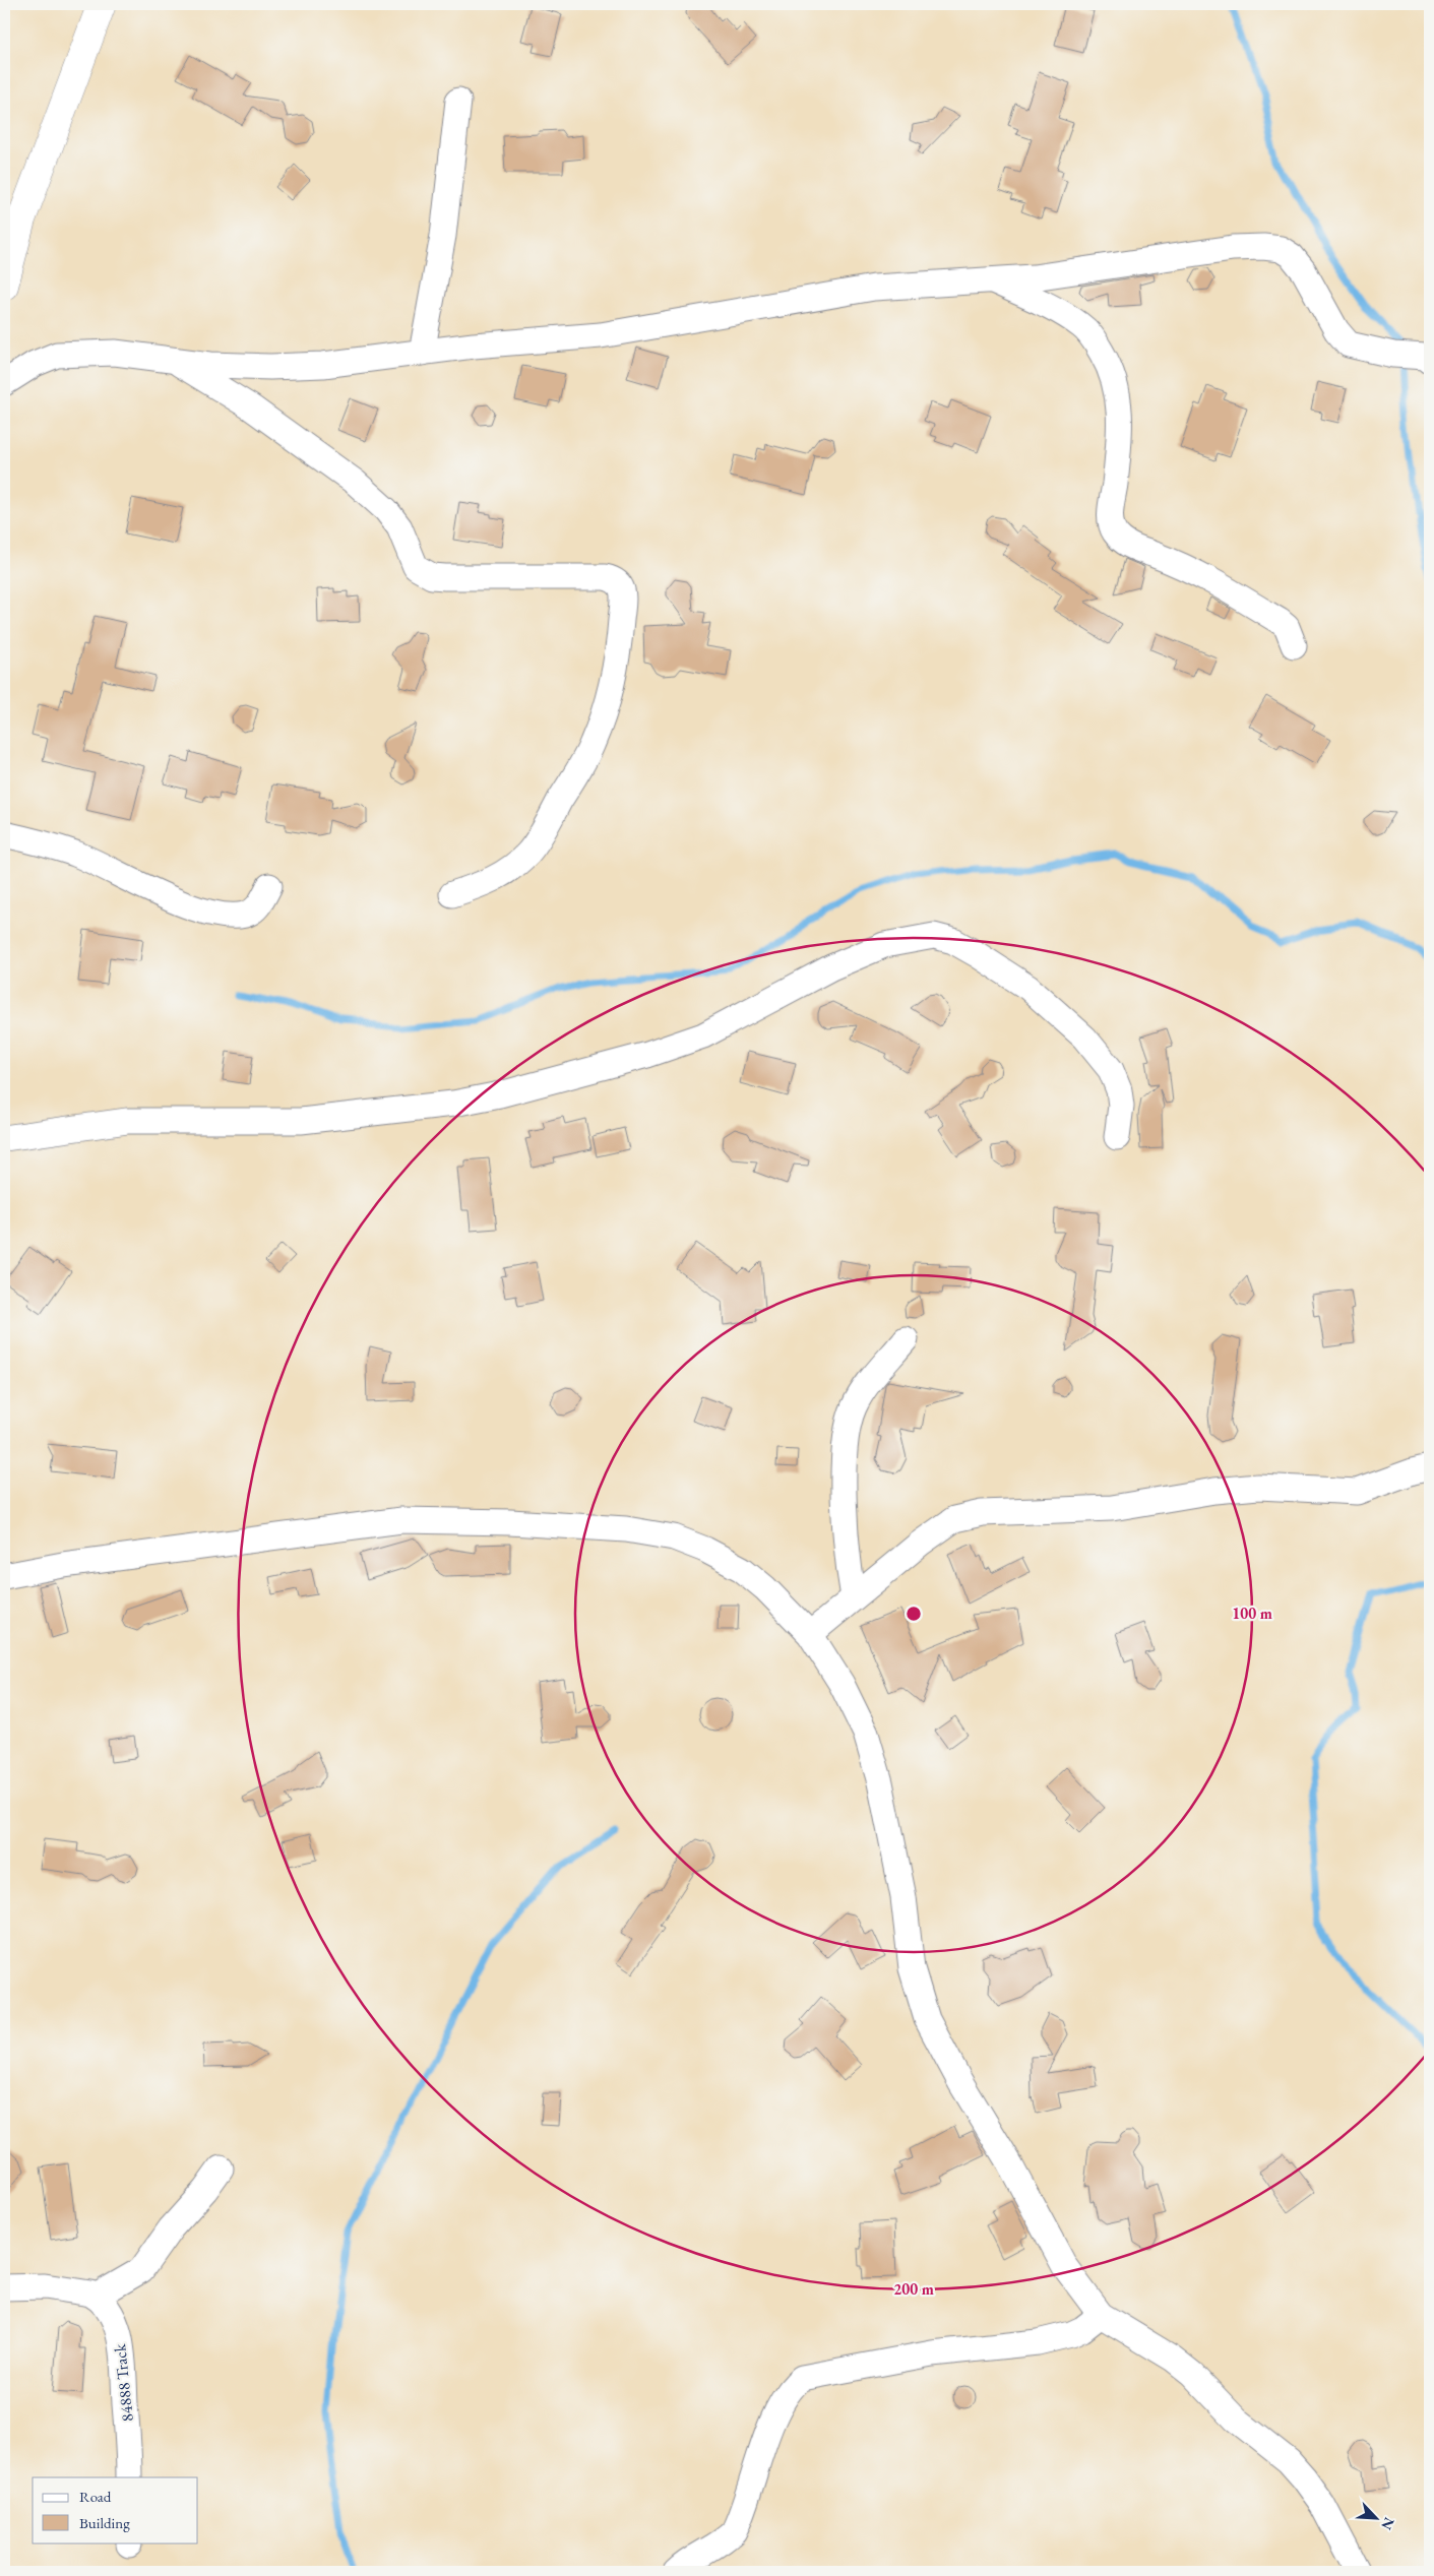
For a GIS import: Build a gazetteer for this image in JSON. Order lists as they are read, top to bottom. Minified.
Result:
{"streets":{"street":["84888 Track"]},"legend":["Road","Building"],"north":"bottom right","rings":["100 m","200 m"]}
